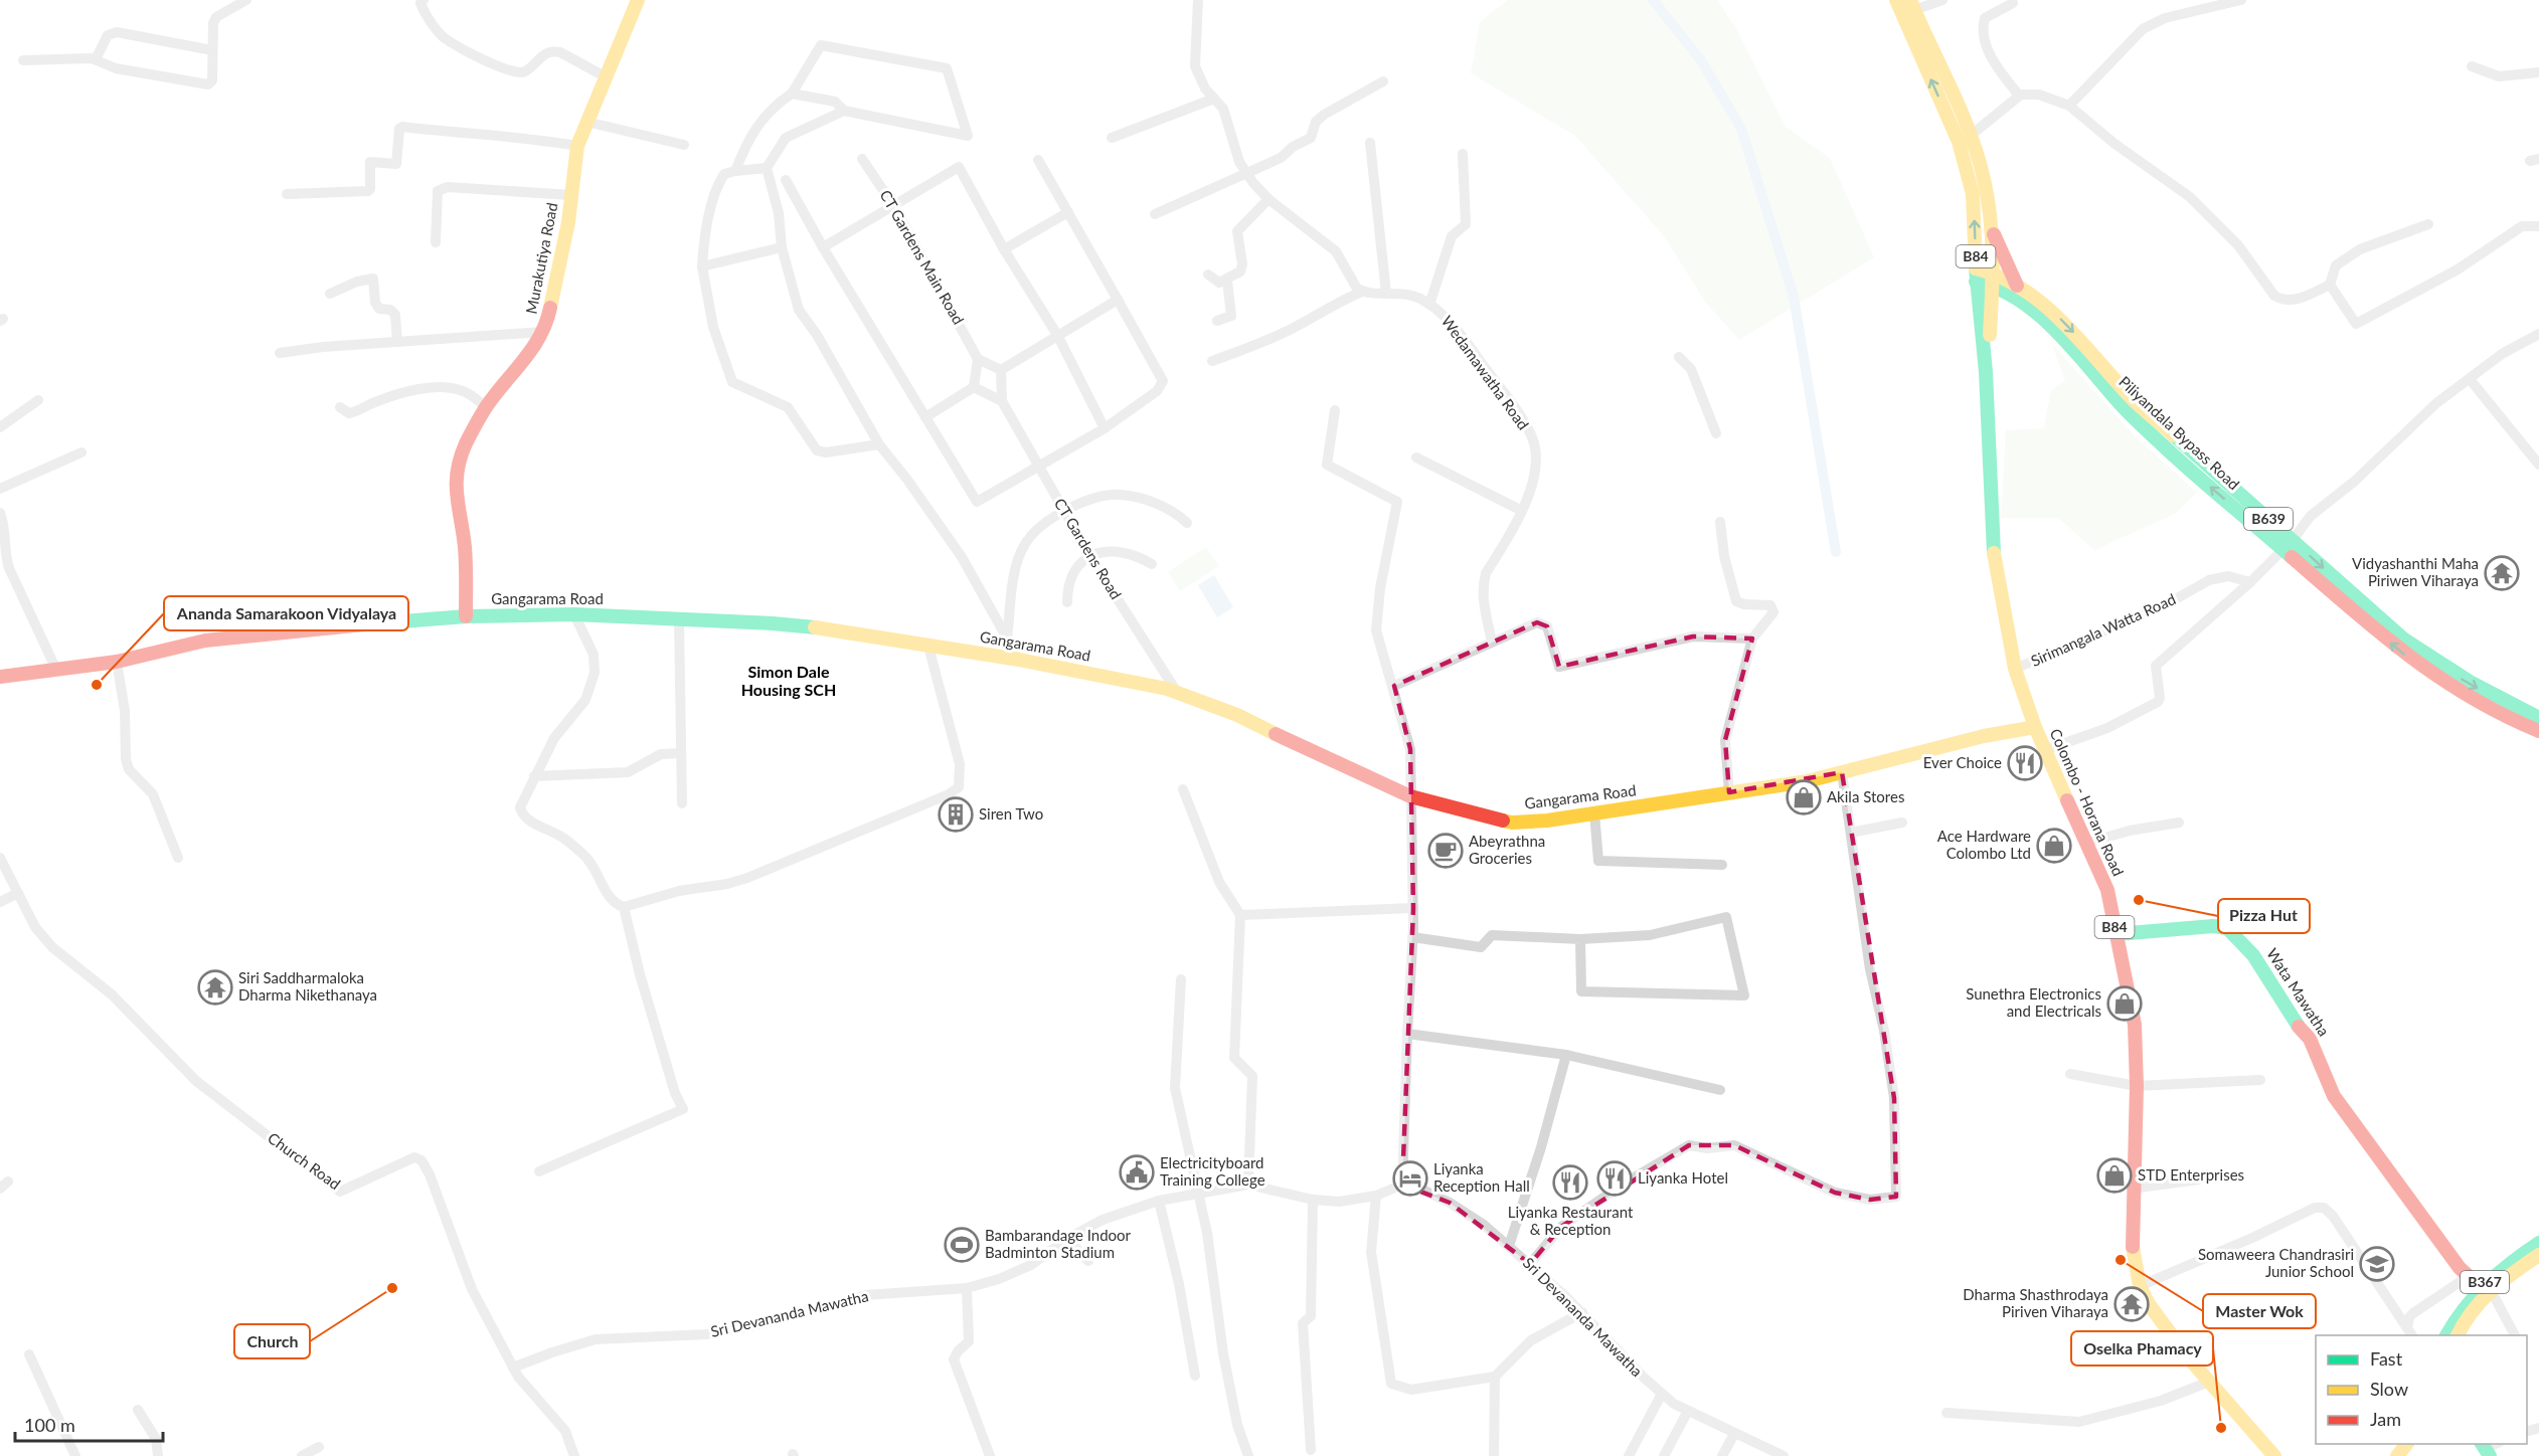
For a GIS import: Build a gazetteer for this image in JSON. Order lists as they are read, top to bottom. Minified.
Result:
{"streets":{"main road":["B84","Murakutiya Road","Piliyandala Bypass Road","B639","Gangarama Road","Colombo - Horana Road","Wata Mawatha","B367"],"street":["CT Gardens Main Road","Wedamawatha Road","CT Gardens Road","Sirimangala Watta Road","Church Road","Sri Devananda Mawatha"]},"crossings":[["B84","Piliyandala Bypass Road"],["B84","Colombo - Horana Road"],["Murakutiya Road","Gangarama Road"],["CT Gardens Road","Gangarama Road"],["Gangarama Road","Colombo - Horana Road"],["Sirimangala Watta Road","Colombo - Horana Road"],["Colombo - Horana Road","Wata Mawatha"],["Wata Mawatha","B367"],["Church Road","Sri Devananda Mawatha"]],"districts":["Simon Dale Housing SCH"],"places":{"temple":["Vidyashanthi Maha Piriwen Viharaya","Siri Saddharmaloka Dharma Nikethanaya","Dharma Shasthrodaya Piriven Viharaya"],"other":["Ananda Samarakoon Vidyalaya","Pizza Hut","Master Wok","Church","Oselka Phamacy"],"restaurant":["Ever Choice","Liyanka Hotel","Liyanka Restaurant & Reception"],"shop":["Akila Stores","Ace Hardware Colombo Ltd","Sunethra Electronics and Electricals","STD Enterprises"],"building":["Siren Two"],"cafe":["Abeyrathna Groceries"],"public building":["Electricityboard Training College"],"hotel":["Liyanka Reception Hall"],"sports":["Bambarandage Indoor Badminton Stadium"],"school or university":["Somaweera Chandrasiri Junior School"]},"legend":["Fast","Slow","Jam"],"scale_bar":"100 m"}
